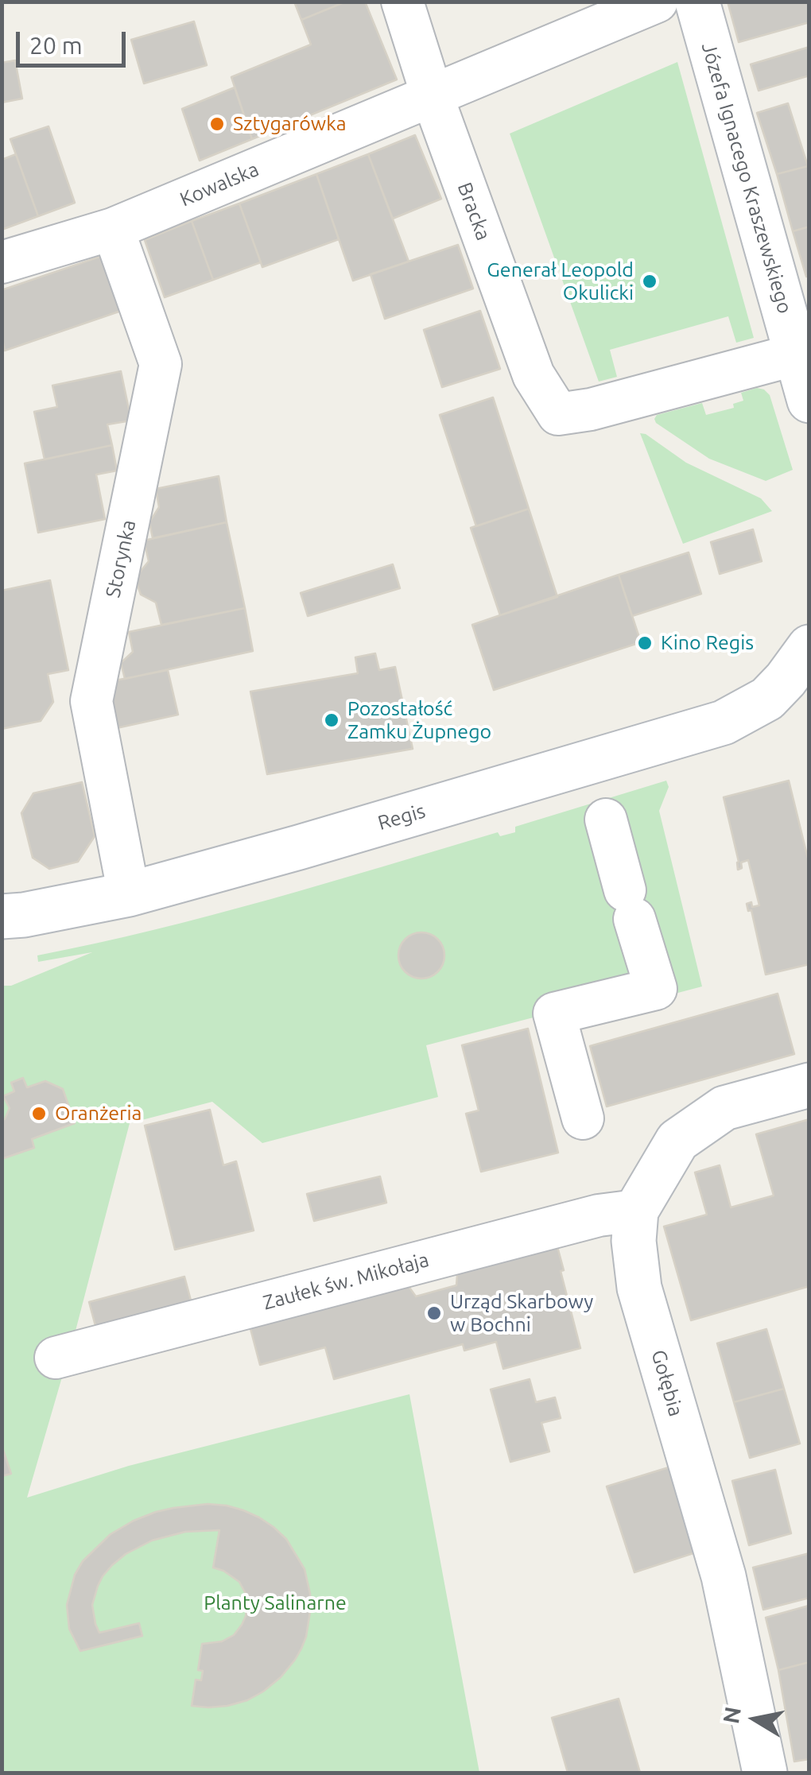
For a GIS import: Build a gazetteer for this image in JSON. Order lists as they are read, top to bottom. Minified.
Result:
{"streets":{"street":["Józefa Ignacego Kraszewskiego","Kowalska","Bracka","Storynka","Regis","Zaułek św. Mikołaja","Gołębia"]},"crossings":[["Józefa Ignacego Kraszewskiego","Bracka"],["Kowalska","Bracka"],["Kowalska","Storynka"],["Storynka","Regis"],["Zaułek św. Mikołaja","Gołębia"]],"parks":["Planty Salinarne"],"places":["Sztygarówka","Generał Leopold Okulicki","Kino Regis","Pozostałość Zamku Żupnego","Oranżeria","Urząd Skarbowy w Bochni"],"scale_bar":"20 m","north":"left"}
